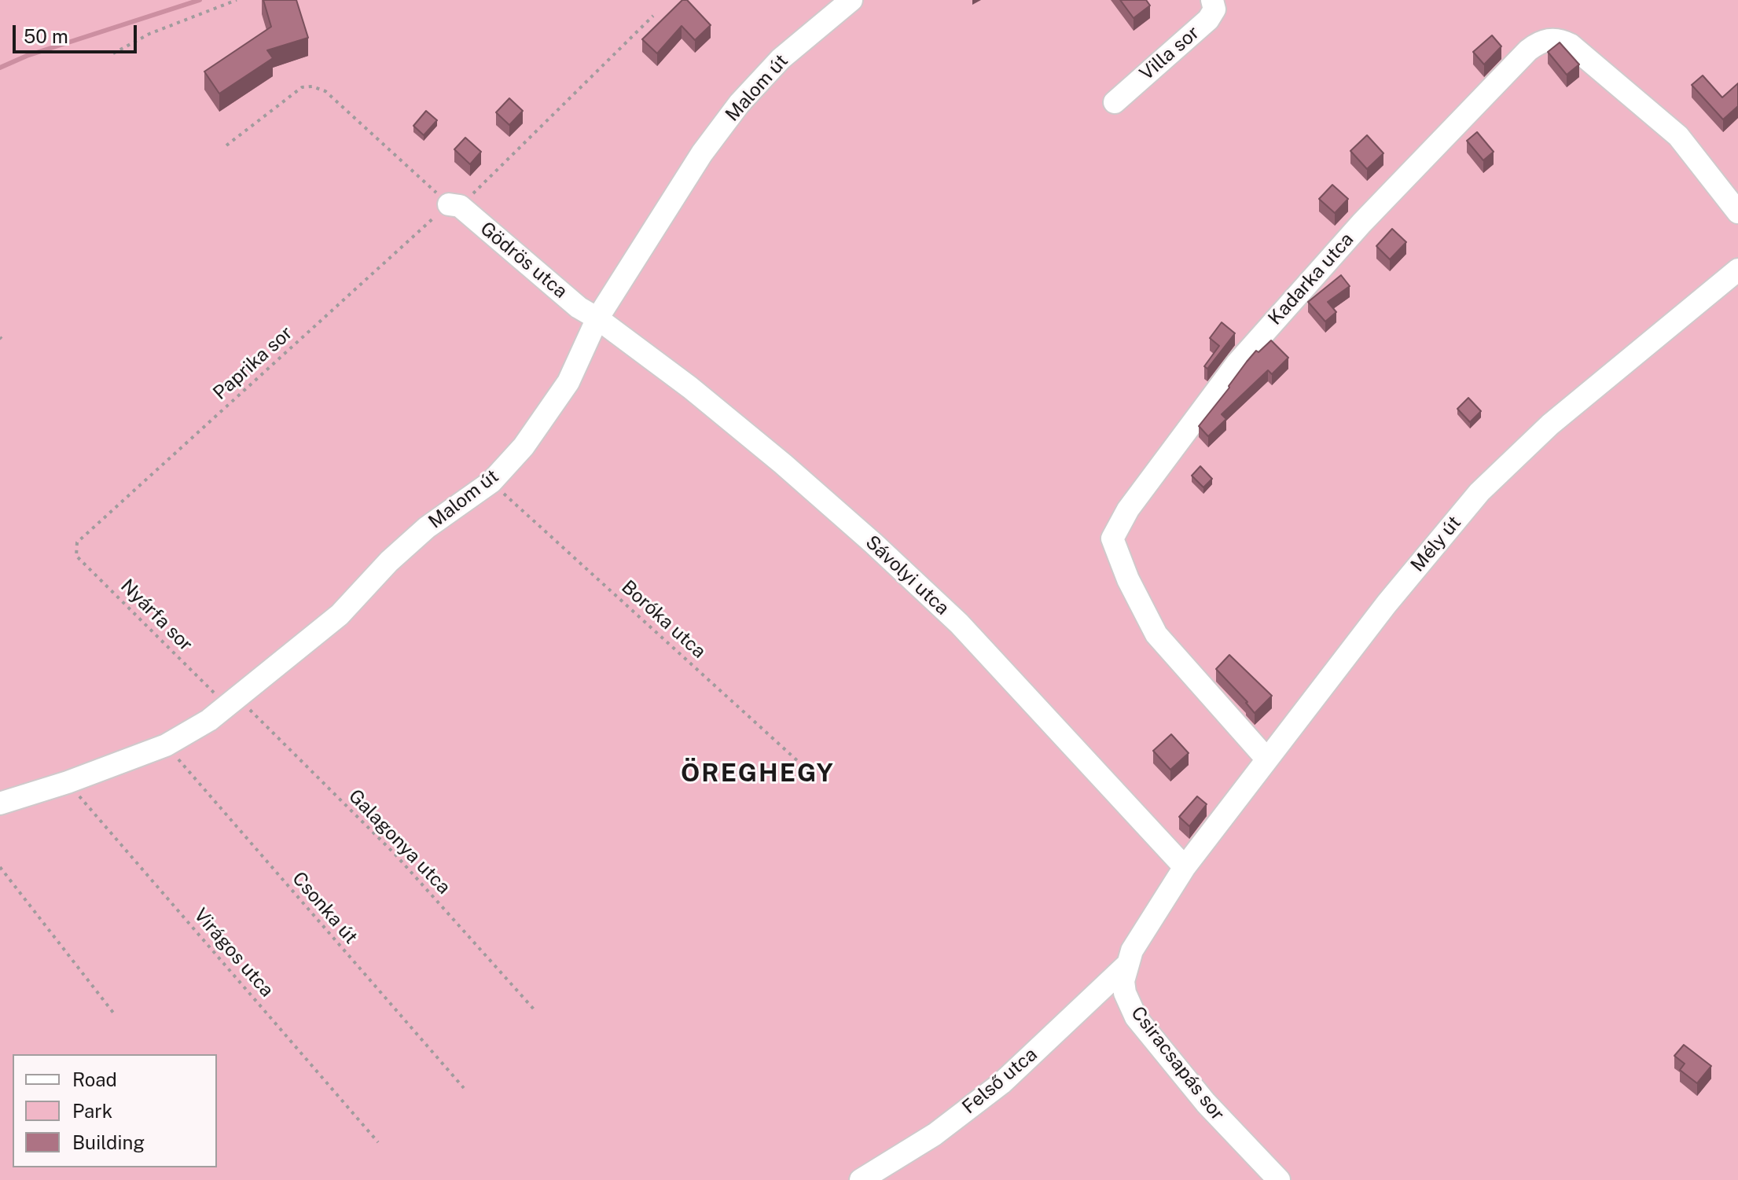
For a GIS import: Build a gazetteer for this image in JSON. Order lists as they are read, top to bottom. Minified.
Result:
{"streets":{"street":["Villa sor","Malom út","Gödrös utca","Kadarka utca","Mély út","Sávolyi utca","Csiracsapás sor","Felső utca"],"path":["Paprika sor","Nyárfa sor","Boróka utca","Galagonya utca","Csonka út","Virágos utca"]},"crossings":[["Malom út","Gödrös utca"],["Malom út","Sávolyi utca"],["Malom út","Nyárfa sor"],["Malom út","Boróka utca"],["Malom út","Galagonya utca"],["Malom út","Csonka út"],["Malom út","Virágos utca"],["Gödrös utca","Paprika sor"],["Gödrös utca","Sávolyi utca"],["Kadarka utca","Mély út"],["Paprika sor","Nyárfa sor"],["Mély út","Sávolyi utca"],["Mély út","Csiracsapás sor"],["Sávolyi utca","Csiracsapás sor"],["Nyárfa sor","Galagonya utca"],["Csiracsapás sor","Felső utca"]],"districts":["ÖREGHEGY"],"legend":["Road","Park","Building"],"scale_bar":"50 m"}
